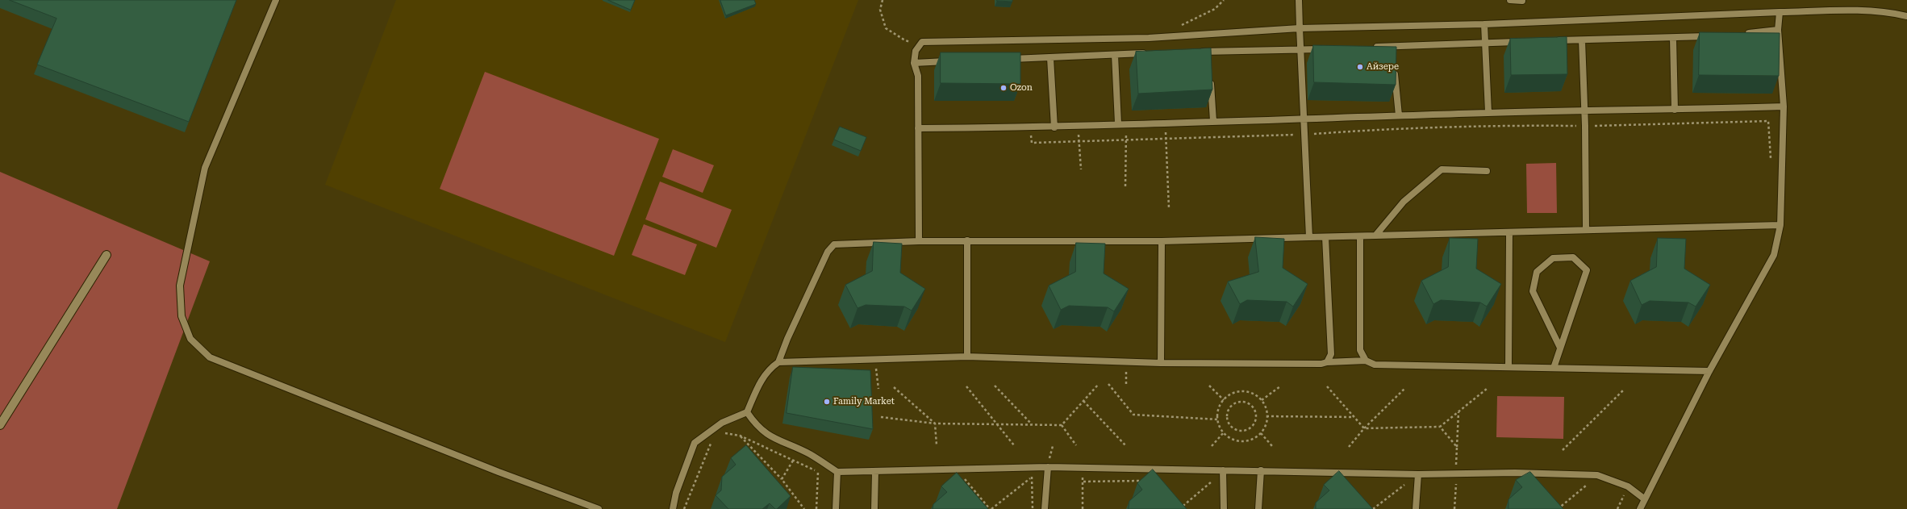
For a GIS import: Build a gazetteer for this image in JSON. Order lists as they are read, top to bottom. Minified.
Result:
{"places":["Айзере","Ozon","Family Market"]}
